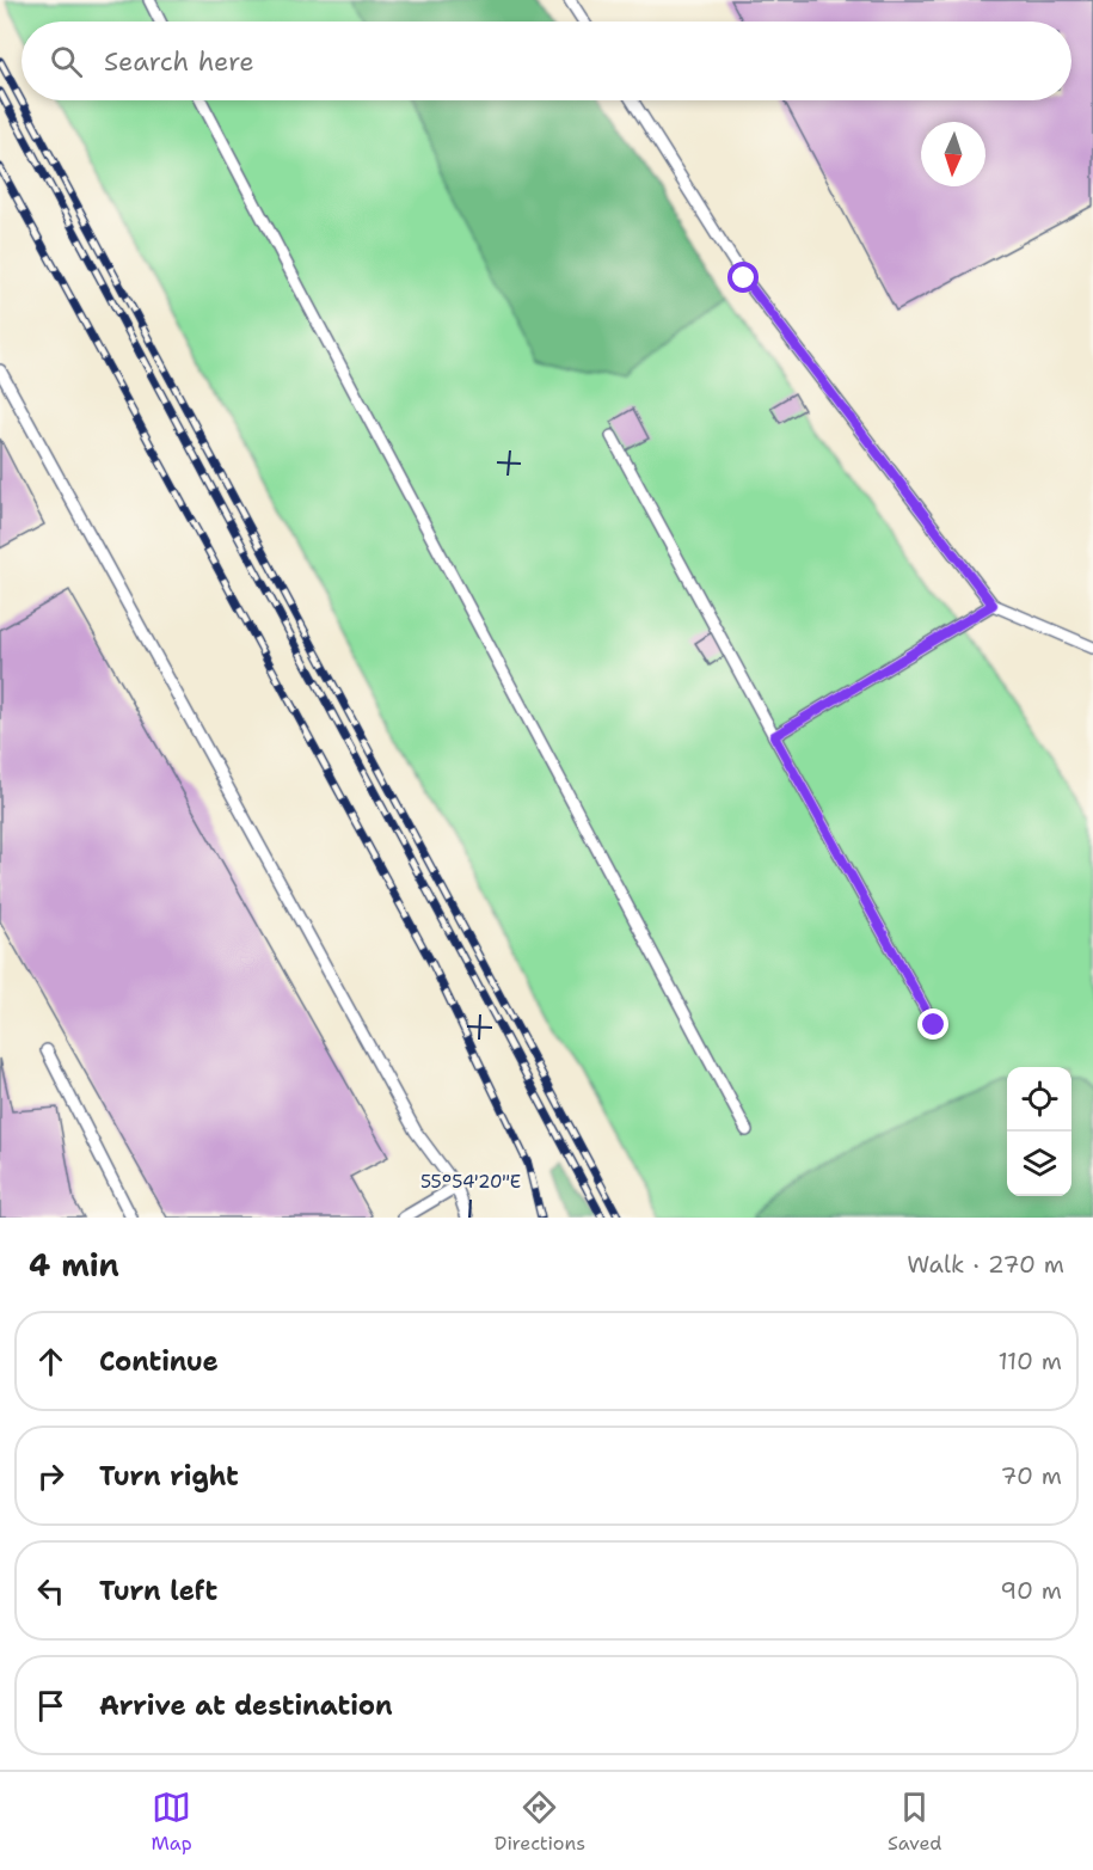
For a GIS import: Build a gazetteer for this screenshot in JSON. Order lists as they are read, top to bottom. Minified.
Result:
{"north":"bottom","page":{"search":"Search here","heading":["4 min","Walk · 270 m"],"list":[["Continue","110 m"],["Turn right","70 m"],["Turn left","90 m"],"Arrive at destination"],"nav":["Map","Directions","Saved"]},"coordinates":["55°54'20\"E"]}
